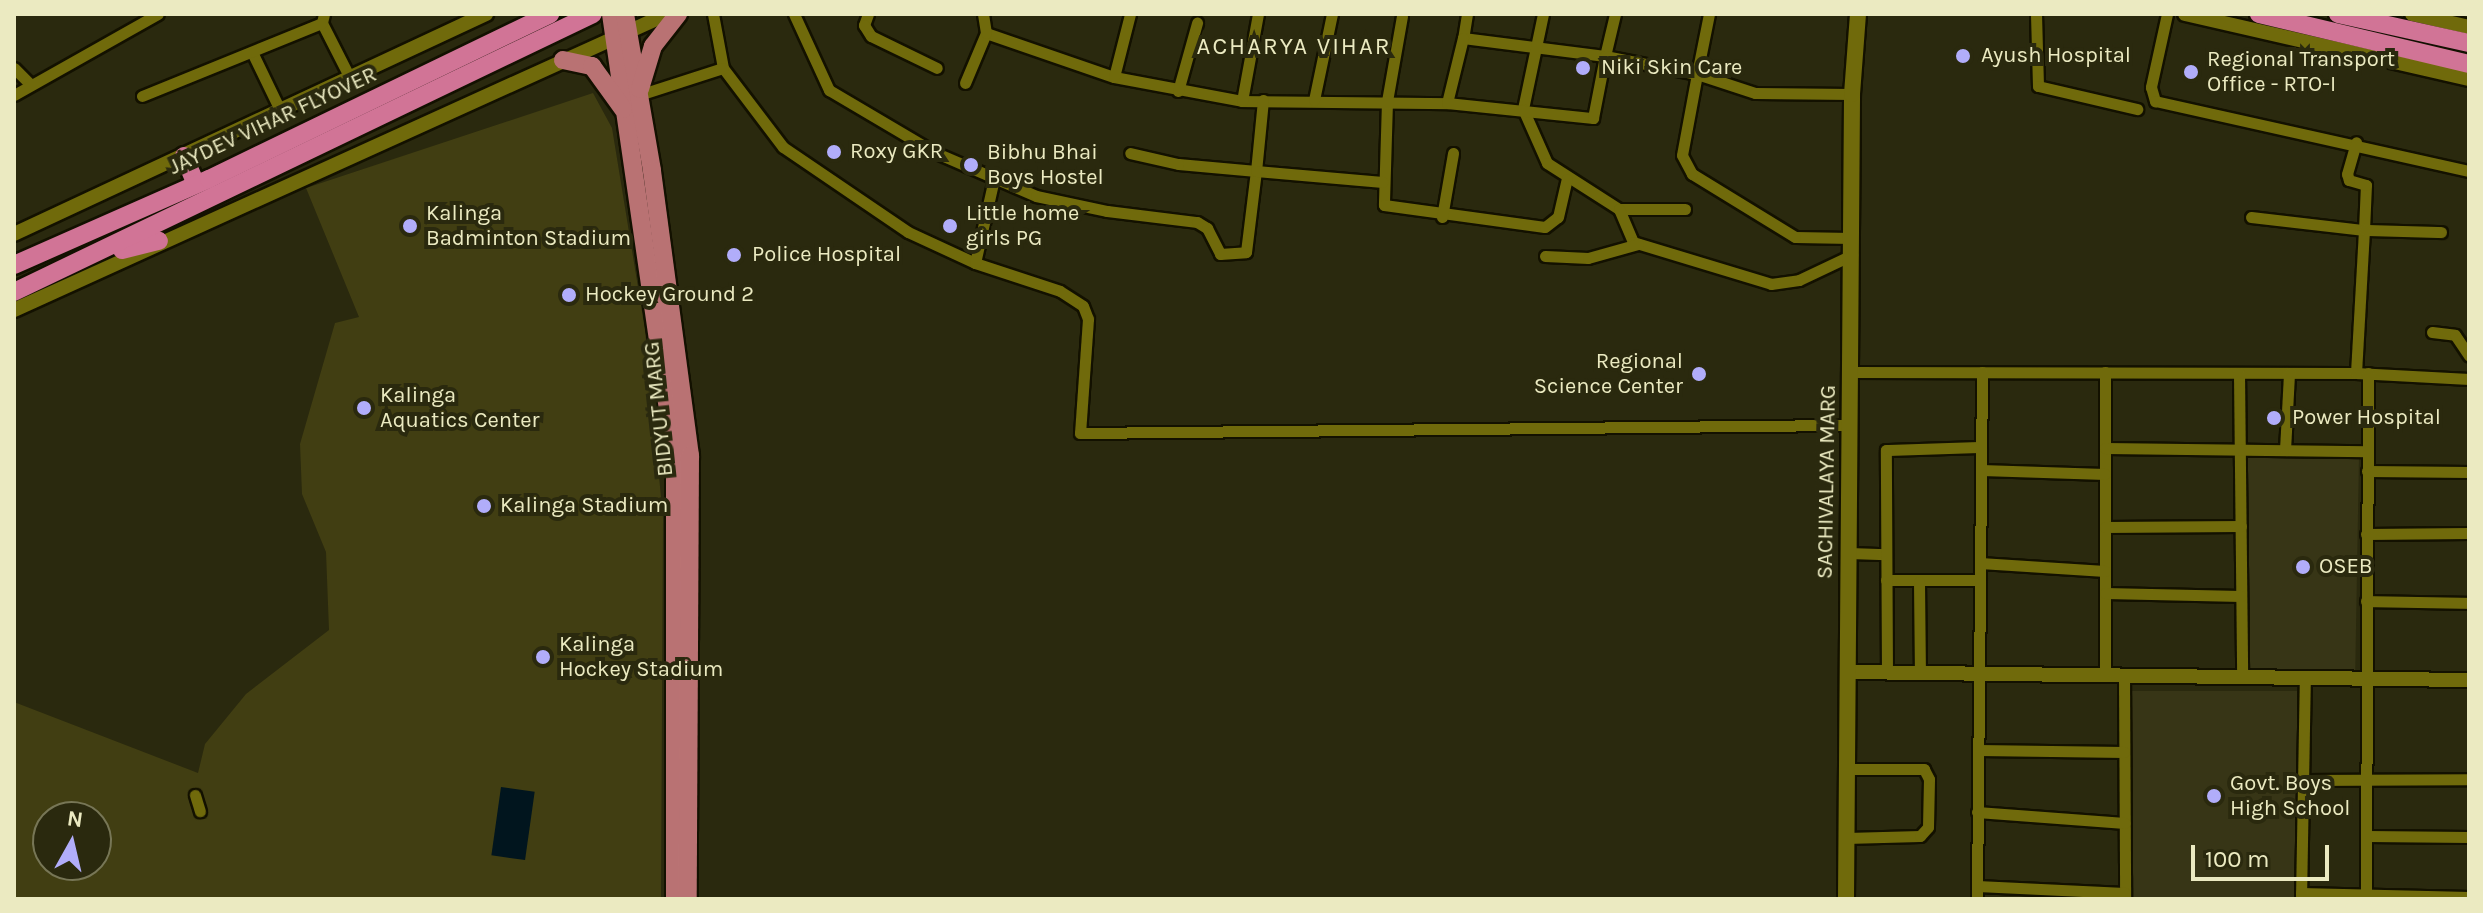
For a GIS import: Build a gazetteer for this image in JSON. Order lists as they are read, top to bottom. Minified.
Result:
{"streets":{"highway":["JAYDEV VIHAR FLYOVER"],"main road":["BIDYUT MARG","SACHIVALAYA MARG"]},"districts":["ACHARYA VIHAR"],"places":["Ayush Hospital","Niki Skin Care","Regional Transport Office - RTO-I","Roxy GKR","Bibhu Bhai Boys Hostel","Kalinga Badminton Stadium","Little home girls PG","Police Hospital","Hockey Ground 2","Regional Science Center","Kalinga Aquatics Center","Power Hospital","Kalinga Stadium","OSEB","Kalinga Hockey Stadium","Govt. Boys High School"],"scale_bar":"100 m","north":"top"}
